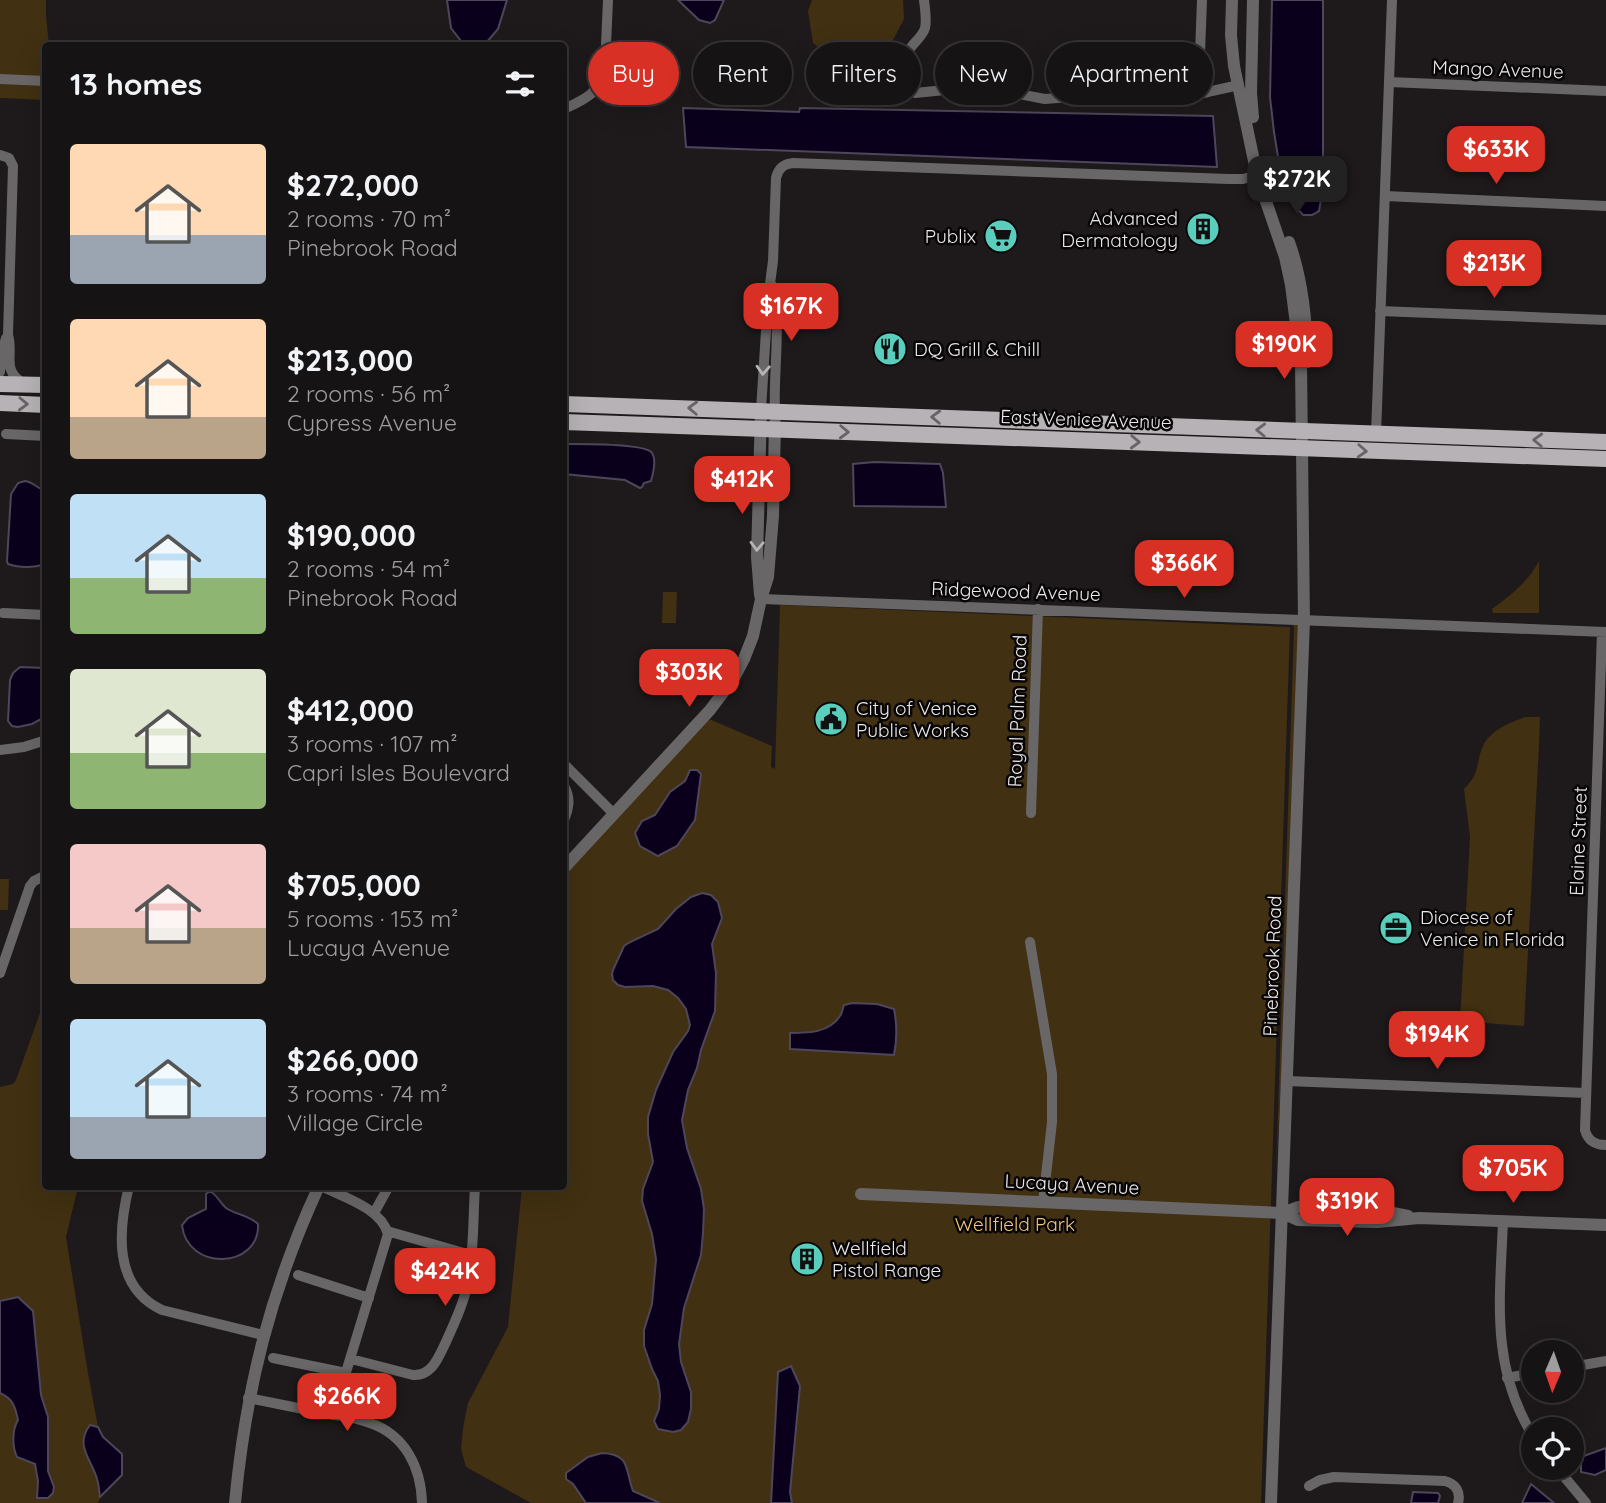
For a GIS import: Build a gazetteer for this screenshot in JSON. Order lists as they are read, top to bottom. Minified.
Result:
{"streets":{"main road":["East Venice Avenue"],"street":["Mango Avenue","Ridgewood Avenue","Royal Palm Road","Elaine Street","Pinebrook Road","Lucaya Avenue"]},"crossings":[["East Venice Avenue","Pinebrook Road"],["Ridgewood Avenue","Royal Palm Road"],["Ridgewood Avenue","Elaine Street"],["Ridgewood Avenue","Pinebrook Road"],["Pinebrook Road","Lucaya Avenue"]],"parks":["Wellfield Park"],"places":{"building":["Advanced Dermatology","Wellfield Pistol Range"],"supermarket":["Publix"],"restaurant":["DQ Grill & Chill"],"public building":["City of Venice Public Works"],"office":["Diocese of Venice in Florida"]},"north":"bottom","page":{"chip":["Buy","Rent","Filters","New","Apartment"],"heading":"13 homes","price":["$633K","$272K","$213K","$167K","$190K","$412K","$366K","$303K","$194K","$705K","$319K","$424K","$266K"],"list":[{"name":"$272,000","note":"2 rooms · 70 m² · Pinebrook Road"},{"name":"$213,000","note":"2 rooms · 56 m² · Cypress Avenue"},{"name":"$190,000","note":"2 rooms · 54 m² · Pinebrook Road"},{"name":"$412,000","note":"3 rooms · 107 m² · Capri Isles Boulevard"},{"name":"$705,000","note":"5 rooms · 153 m² · Lucaya Avenue"},{"name":"$266,000","note":"3 rooms · 74 m² · Village Circle"}]}}
